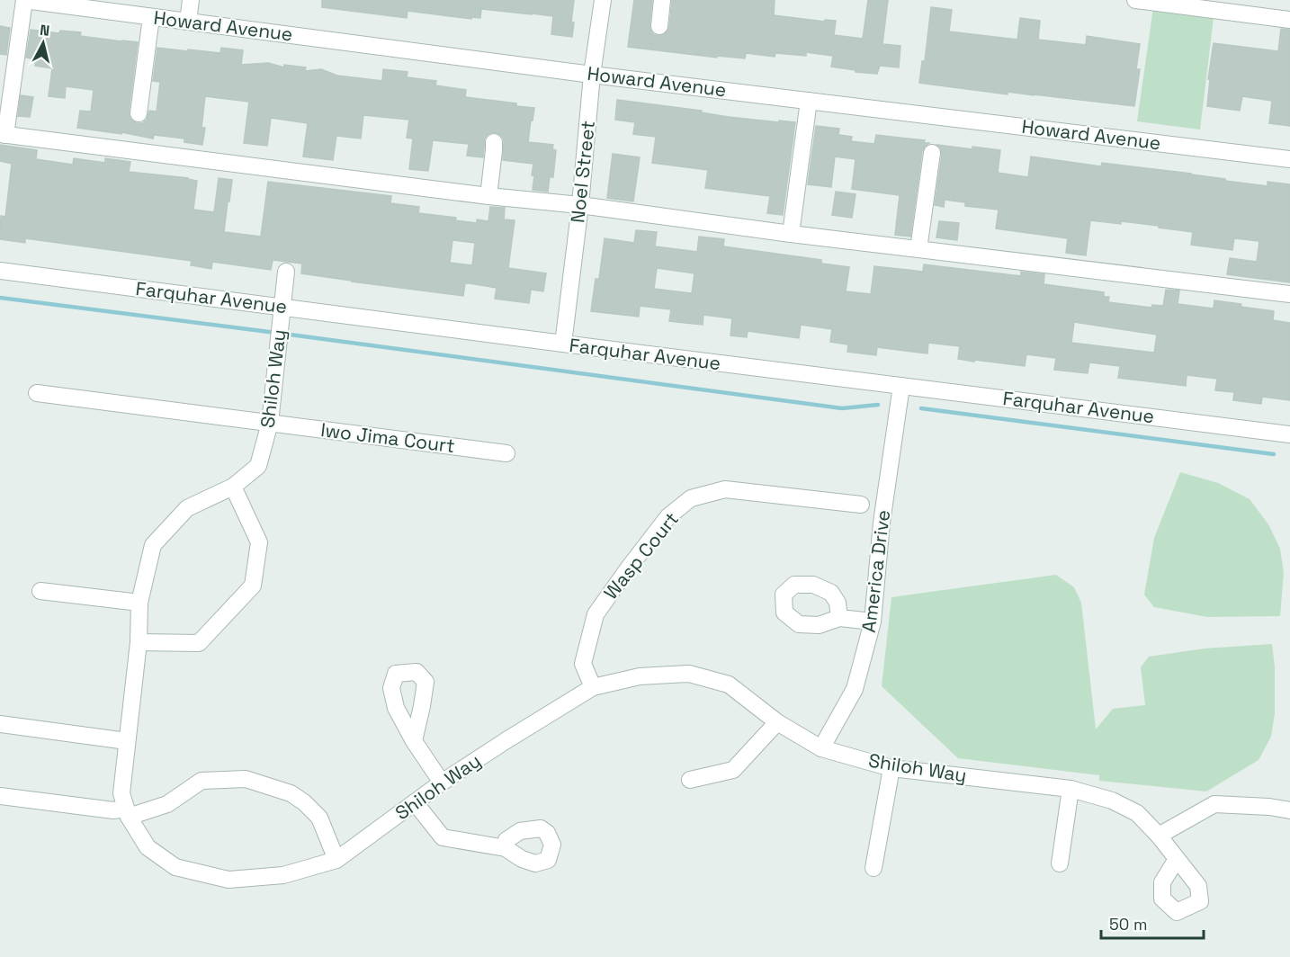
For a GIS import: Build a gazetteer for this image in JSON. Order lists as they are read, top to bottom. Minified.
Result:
{"streets":{"street":["Howard Avenue","Noel Street","Farquhar Avenue","Shiloh Way","Iwo Jima Court","Wasp Court","America Drive"]},"crossings":[["Howard Avenue","Noel Street"],["Noel Street","Farquhar Avenue"],["Farquhar Avenue","Shiloh Way"],["Farquhar Avenue","America Drive"],["Shiloh Way","Iwo Jima Court"],["Shiloh Way","Wasp Court"],["Shiloh Way","America Drive"]],"scale_bar":"50 m","north":"top"}
